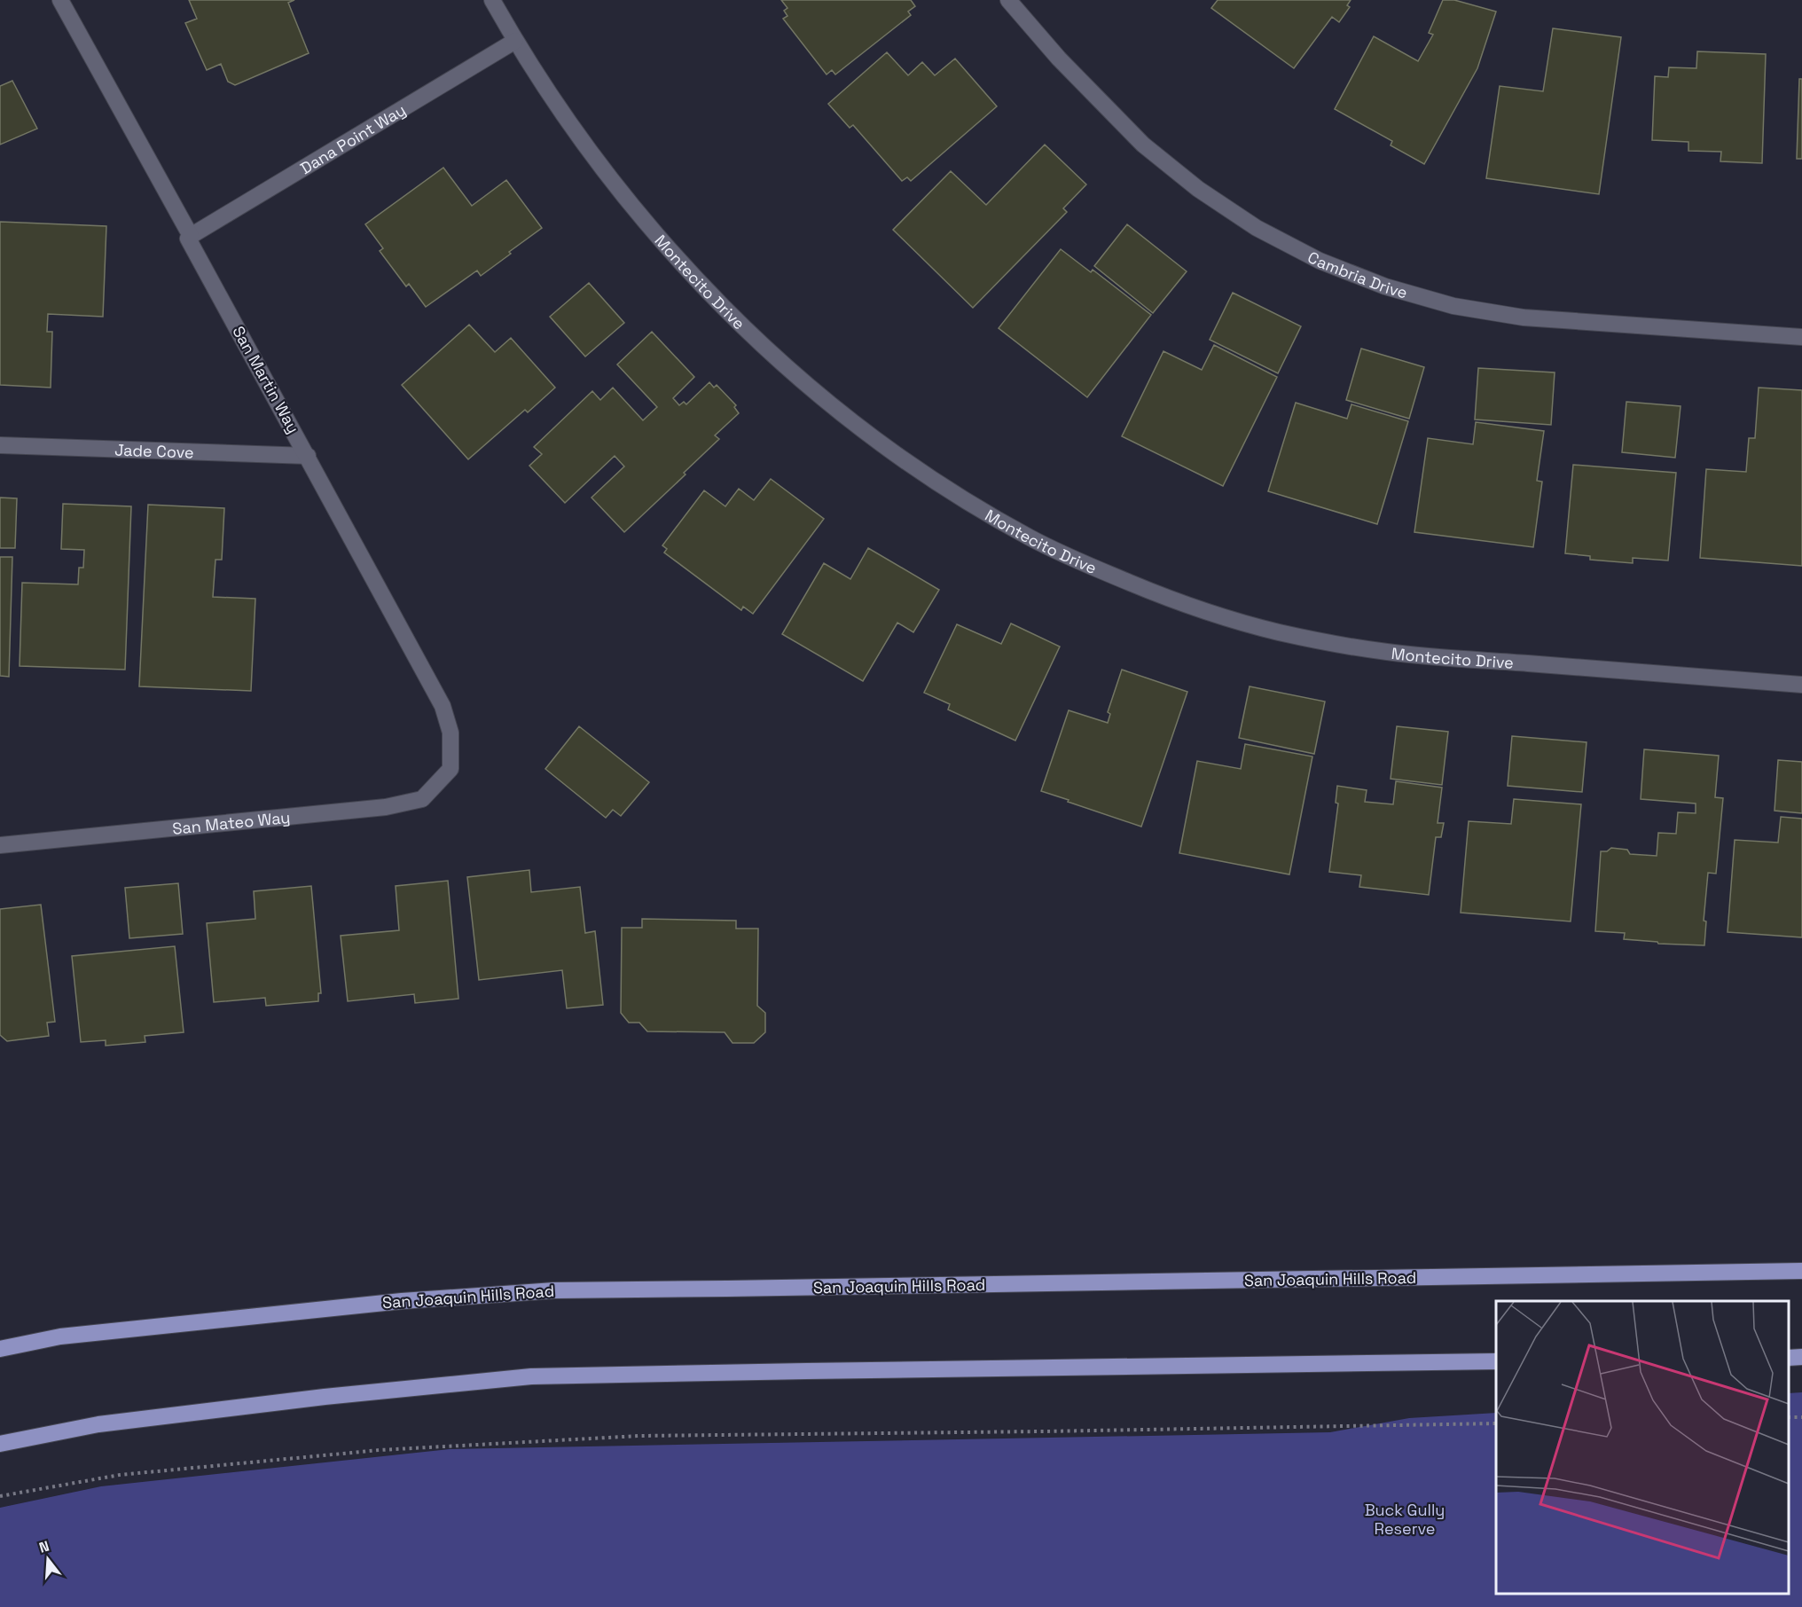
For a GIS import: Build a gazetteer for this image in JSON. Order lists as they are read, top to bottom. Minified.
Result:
{"streets":{"main road":["San Joaquin Hills Road"],"street":["Dana Point Way","Cambria Drive","Montecito Drive","San Martin Way","Jade Cove","San Mateo Way"]},"crossings":[["Dana Point Way","Montecito Drive"],["Dana Point Way","San Martin Way"],["San Martin Way","Jade Cove"],["San Martin Way","San Mateo Way"]],"parks":["Buck Gully Reserve"],"north":"top"}
